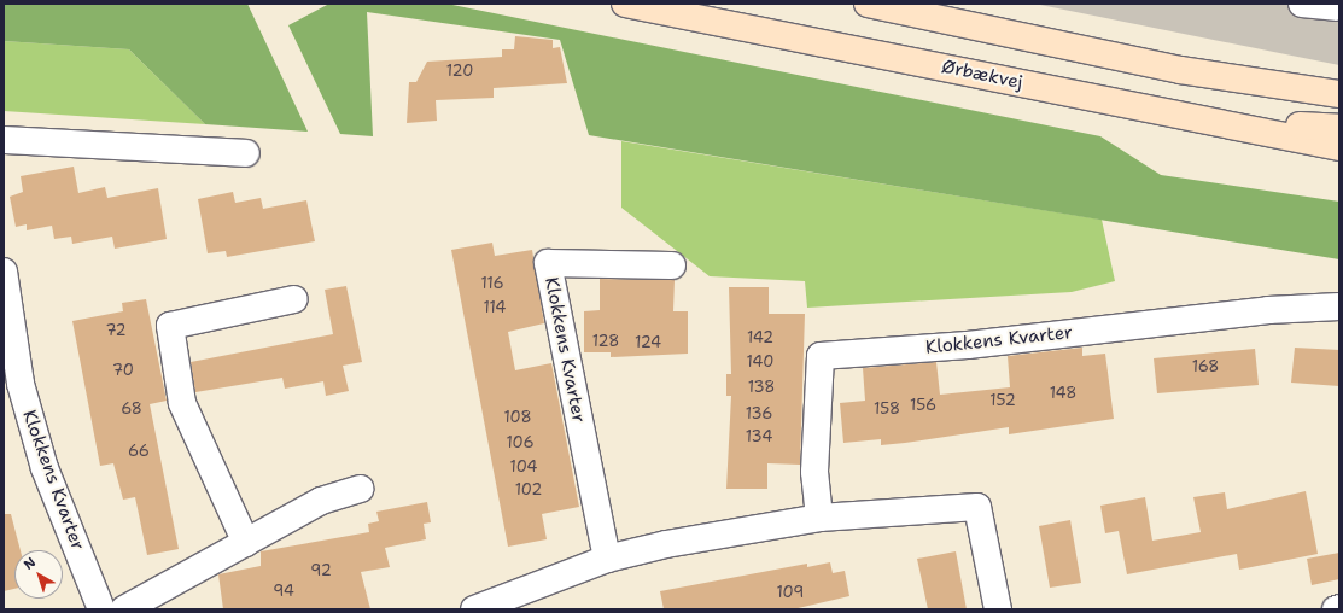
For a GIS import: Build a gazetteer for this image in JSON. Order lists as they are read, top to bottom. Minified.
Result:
{"streets":{"main road":["Ørbækvej"],"street":["Klokkens Kvarter"]},"house_numbers":["120","116","114","72","142","128","124","140","168","70","138","148","152","156","68","158","136","108","134","106","66","104","102","92","94","109"],"north":"top left"}
